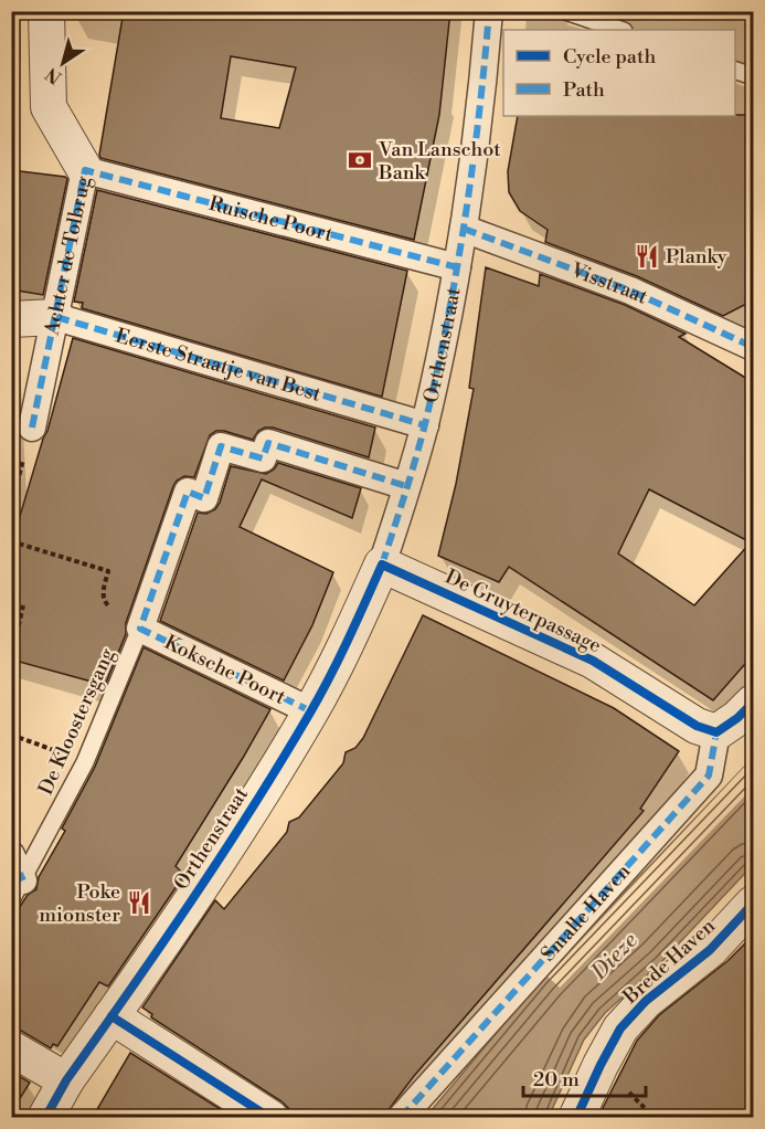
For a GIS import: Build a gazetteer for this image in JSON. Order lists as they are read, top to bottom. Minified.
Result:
{"streets":{"street":["Ruische Poort","Achter de Tolbrug","Visstraat","Orthenstraat","Eerste Straatje van Best","De Gruyterpassage","Koksche Poort","Smalle Haven","Brede Haven"],"lane":["De Kloostersgang"]},"crossings":[["Ruische Poort","Achter de Tolbrug"],["Ruische Poort","Orthenstraat"],["Achter de Tolbrug","Eerste Straatje van Best"],["Visstraat","Orthenstraat"],["Orthenstraat","Eerste Straatje van Best"],["Orthenstraat","De Gruyterpassage"],["Orthenstraat","Koksche Poort"],["De Gruyterpassage","Smalle Haven"],["Koksche Poort","De Kloostersgang"]],"water":["Dieze"],"places":{"bank":["Van Lanschot Bank"],"restaurant":["Planky","Poke mionster"]},"legend":["Cycle path","Path"],"scale_bar":"20 m","north":"bottom left"}
